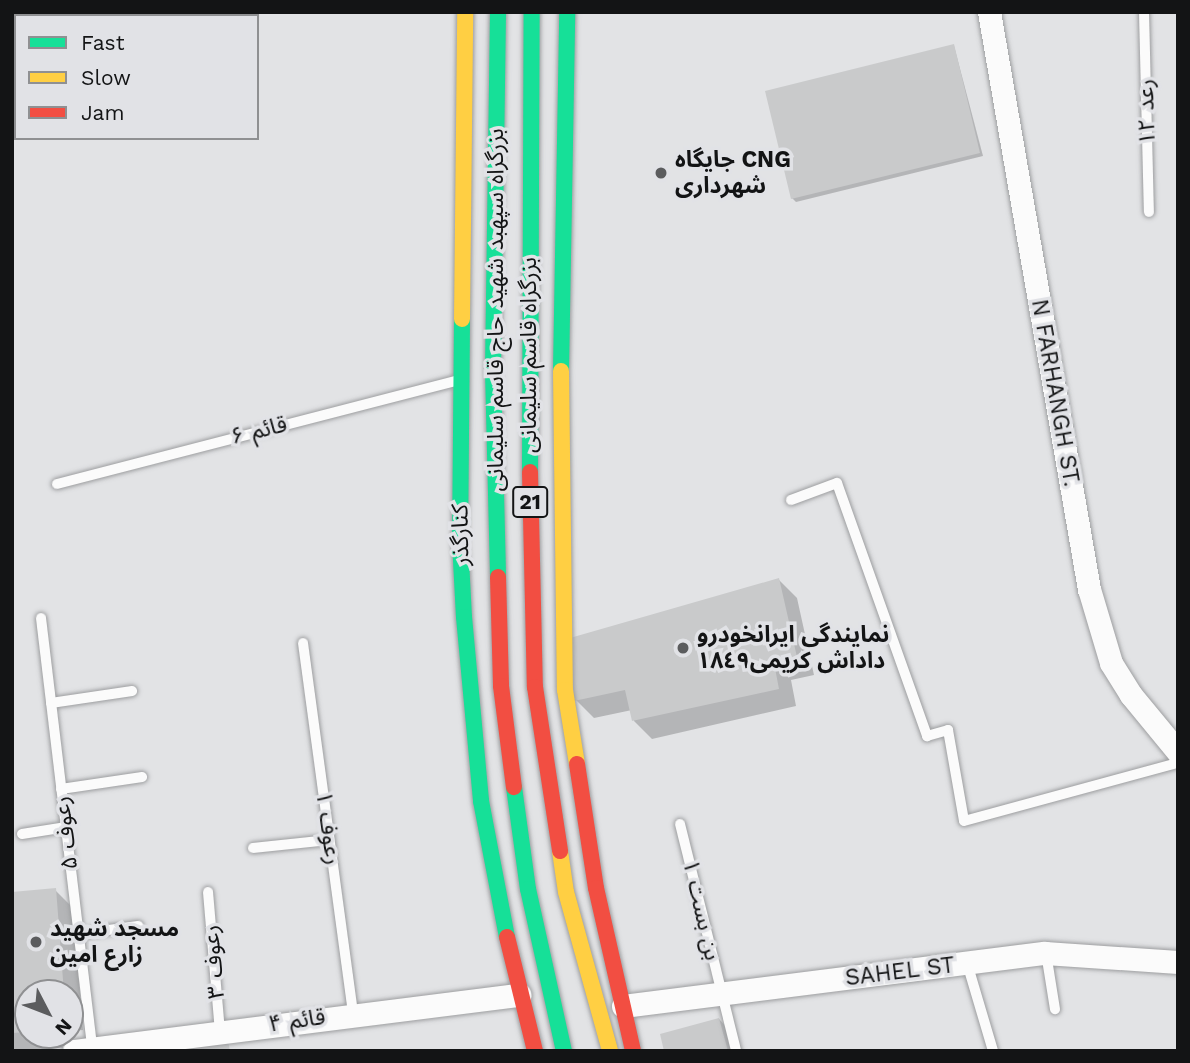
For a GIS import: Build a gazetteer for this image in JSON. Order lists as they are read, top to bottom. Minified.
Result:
{"streets":{"main road":["بزرگراه سپهبد شهید حاج قاسم سلیمانی","بزرگراه قاسم سلیمانی","21","کنارگذر"],"street":["N FARHANGH ST.","SAHEL ST","قائم ۴"],"lane":["رعد ۱۲","قائم ۶","رعوف ۱","رعوف ۵","بن بست ۱","رعوف ۳"]},"crossings":[["قائم ۶","کنارگذر"],["کنارگذر","قائم ۴"],["رعوف ۱","قائم ۴"],["بن بست ۱","SAHEL ST"],["رعوف ۳","قائم ۴"]],"places":["جایگاه CNG شهرداری","نمایندگی ایرانخودرو داداش کریمی١٨٤٩","مسجد شهید زارع امین"],"legend":["Fast","Slow","Jam"],"north":"bottom right"}
